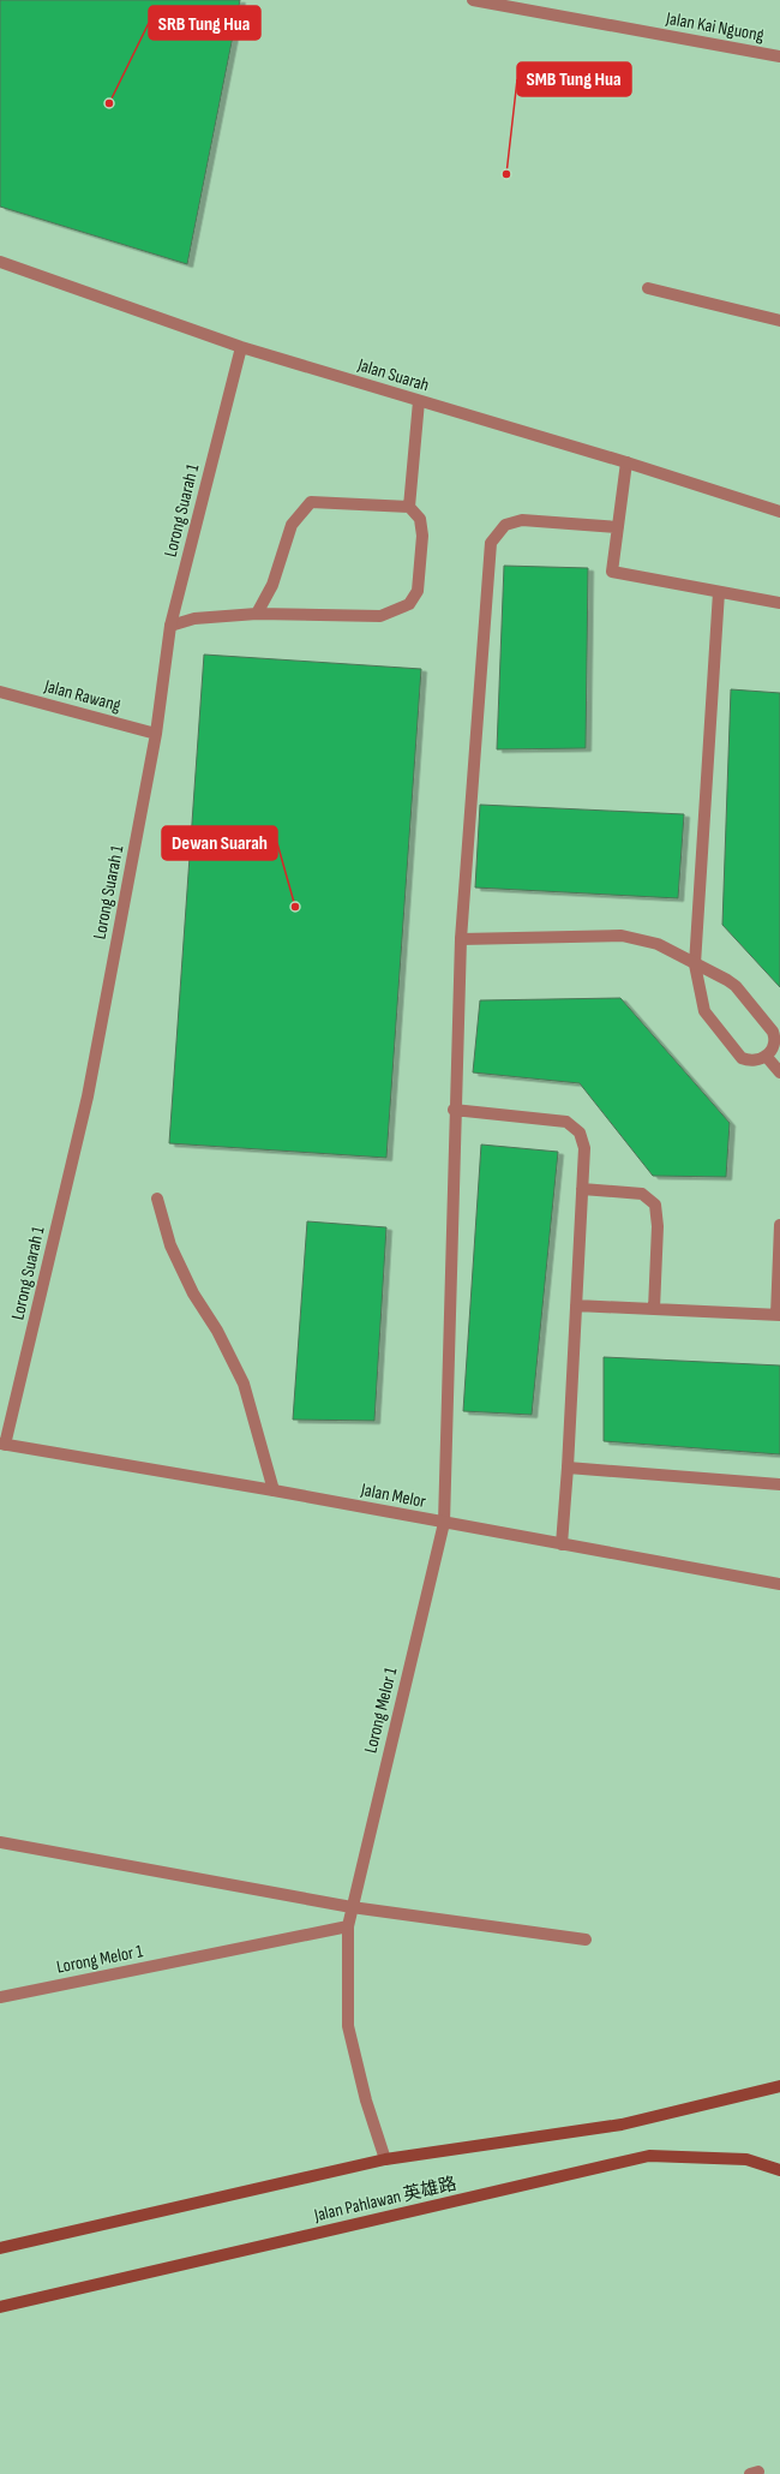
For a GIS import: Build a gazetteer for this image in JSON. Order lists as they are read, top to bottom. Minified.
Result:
{"streets":{"main road":["Jalan Pahlawan 英雄路"],"street":["Jalan Kai Nguong","Jalan Suarah","Lorong Suarah 1","Jalan Rawang","Jalan Melor","Lorong Melor 1"]},"crossings":[["Jalan Suarah","Lorong Suarah 1"],["Lorong Suarah 1","Jalan Rawang"],["Lorong Suarah 1","Jalan Melor"],["Jalan Melor","Lorong Melor 1"],["Lorong Melor 1","Jalan Pahlawan 英雄路"]],"places":["SRB Tung Hua","SMB Tung Hua","Dewan Suarah"]}
